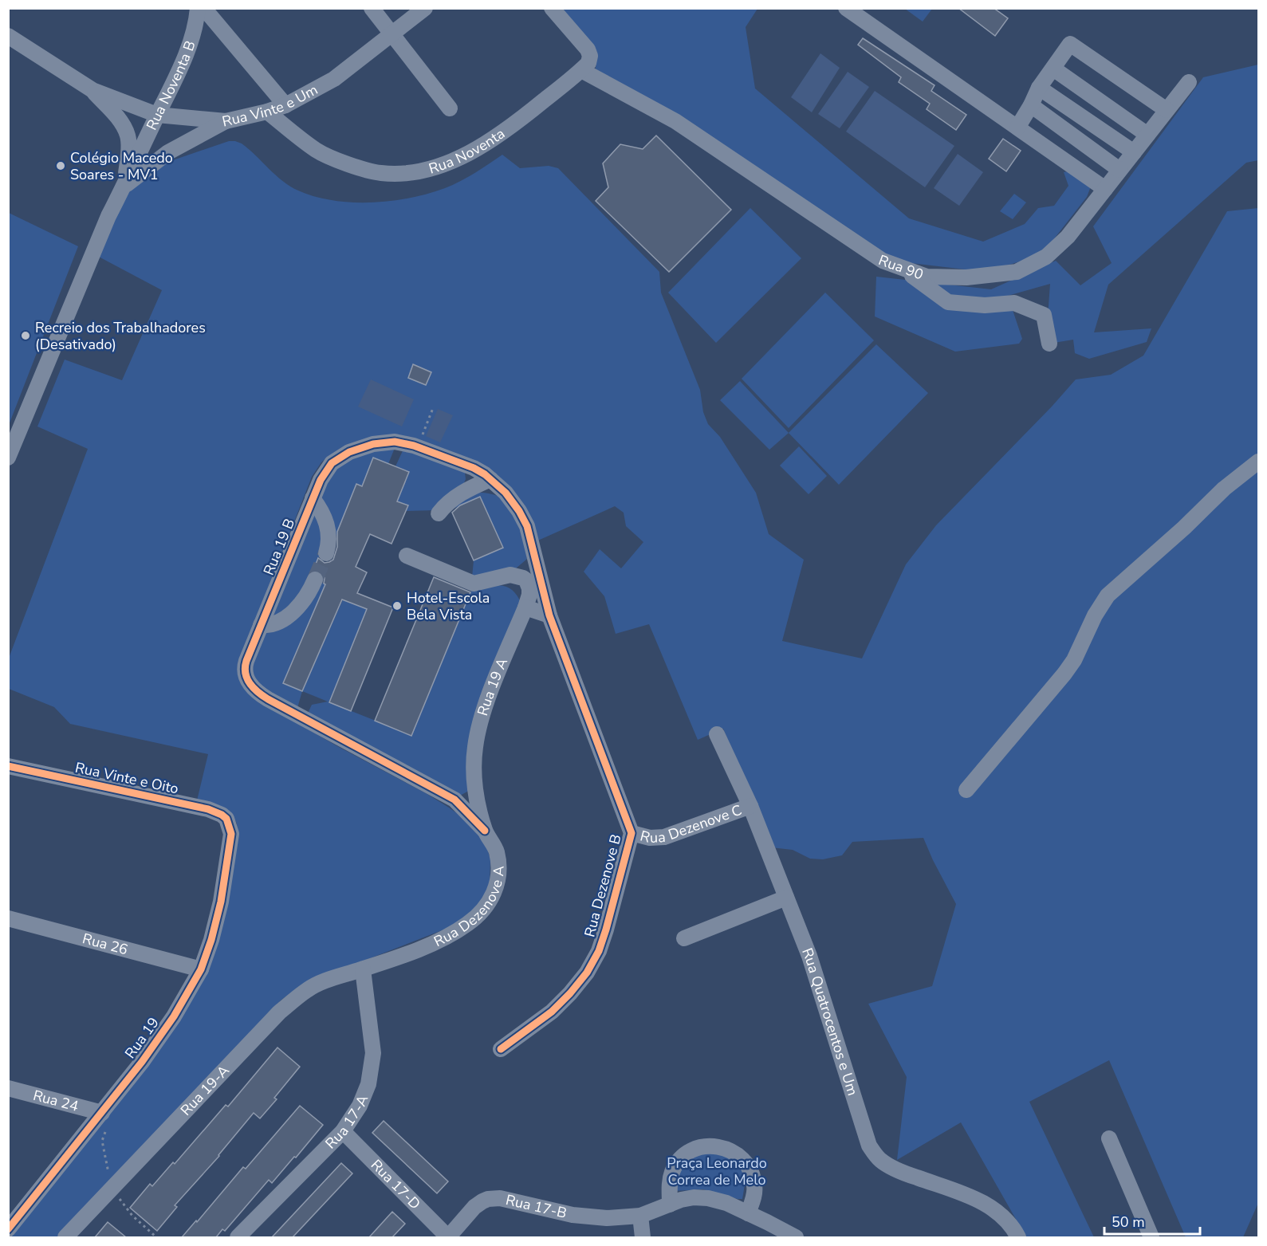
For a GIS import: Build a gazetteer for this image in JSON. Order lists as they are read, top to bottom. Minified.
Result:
{"streets":{"street":["Rua Noventa B","Rua Vinte e Um","Rua Noventa","Rua 90","Rua 19 B","Rua 19 A","Rua Vinte e Oito","Rua Dezenove C","Rua Dezenove B","Rua Dezenove A","Rua 26","Rua Quatrocentos e Um","Rua 19","Rua 19-A","Rua 24","Rua 17-A","Rua 17-D","Rua 17-B"]},"crossings":[["Rua Noventa B","Rua Vinte e Um"],["Rua Vinte e Um","Rua Noventa"],["Rua Noventa","Rua 90"],["Rua 19 B","Rua Dezenove B"],["Rua 19 B","Rua Dezenove A"],["Rua 19 A","Rua Dezenove A"],["Rua Vinte e Oito","Rua 19"],["Rua Dezenove C","Rua Dezenove B"],["Rua Dezenove C","Rua Quatrocentos e Um"],["Rua Dezenove A","Rua 19-A"],["Rua Dezenove A","Rua 17-A"],["Rua 26","Rua 19"],["Rua 19","Rua 24"],["Rua 19-A","Rua 17-A"],["Rua 17-A","Rua 17-D"],["Rua 17-D","Rua 17-B"]],"parks":["Praça Leonardo Correa de Melo"],"places":["Colégio Macedo Soares - MV1","Recreio dos Trabalhadores (Desativado)","Hotel-Escola Bela Vista"],"scale_bar":"50 m"}
